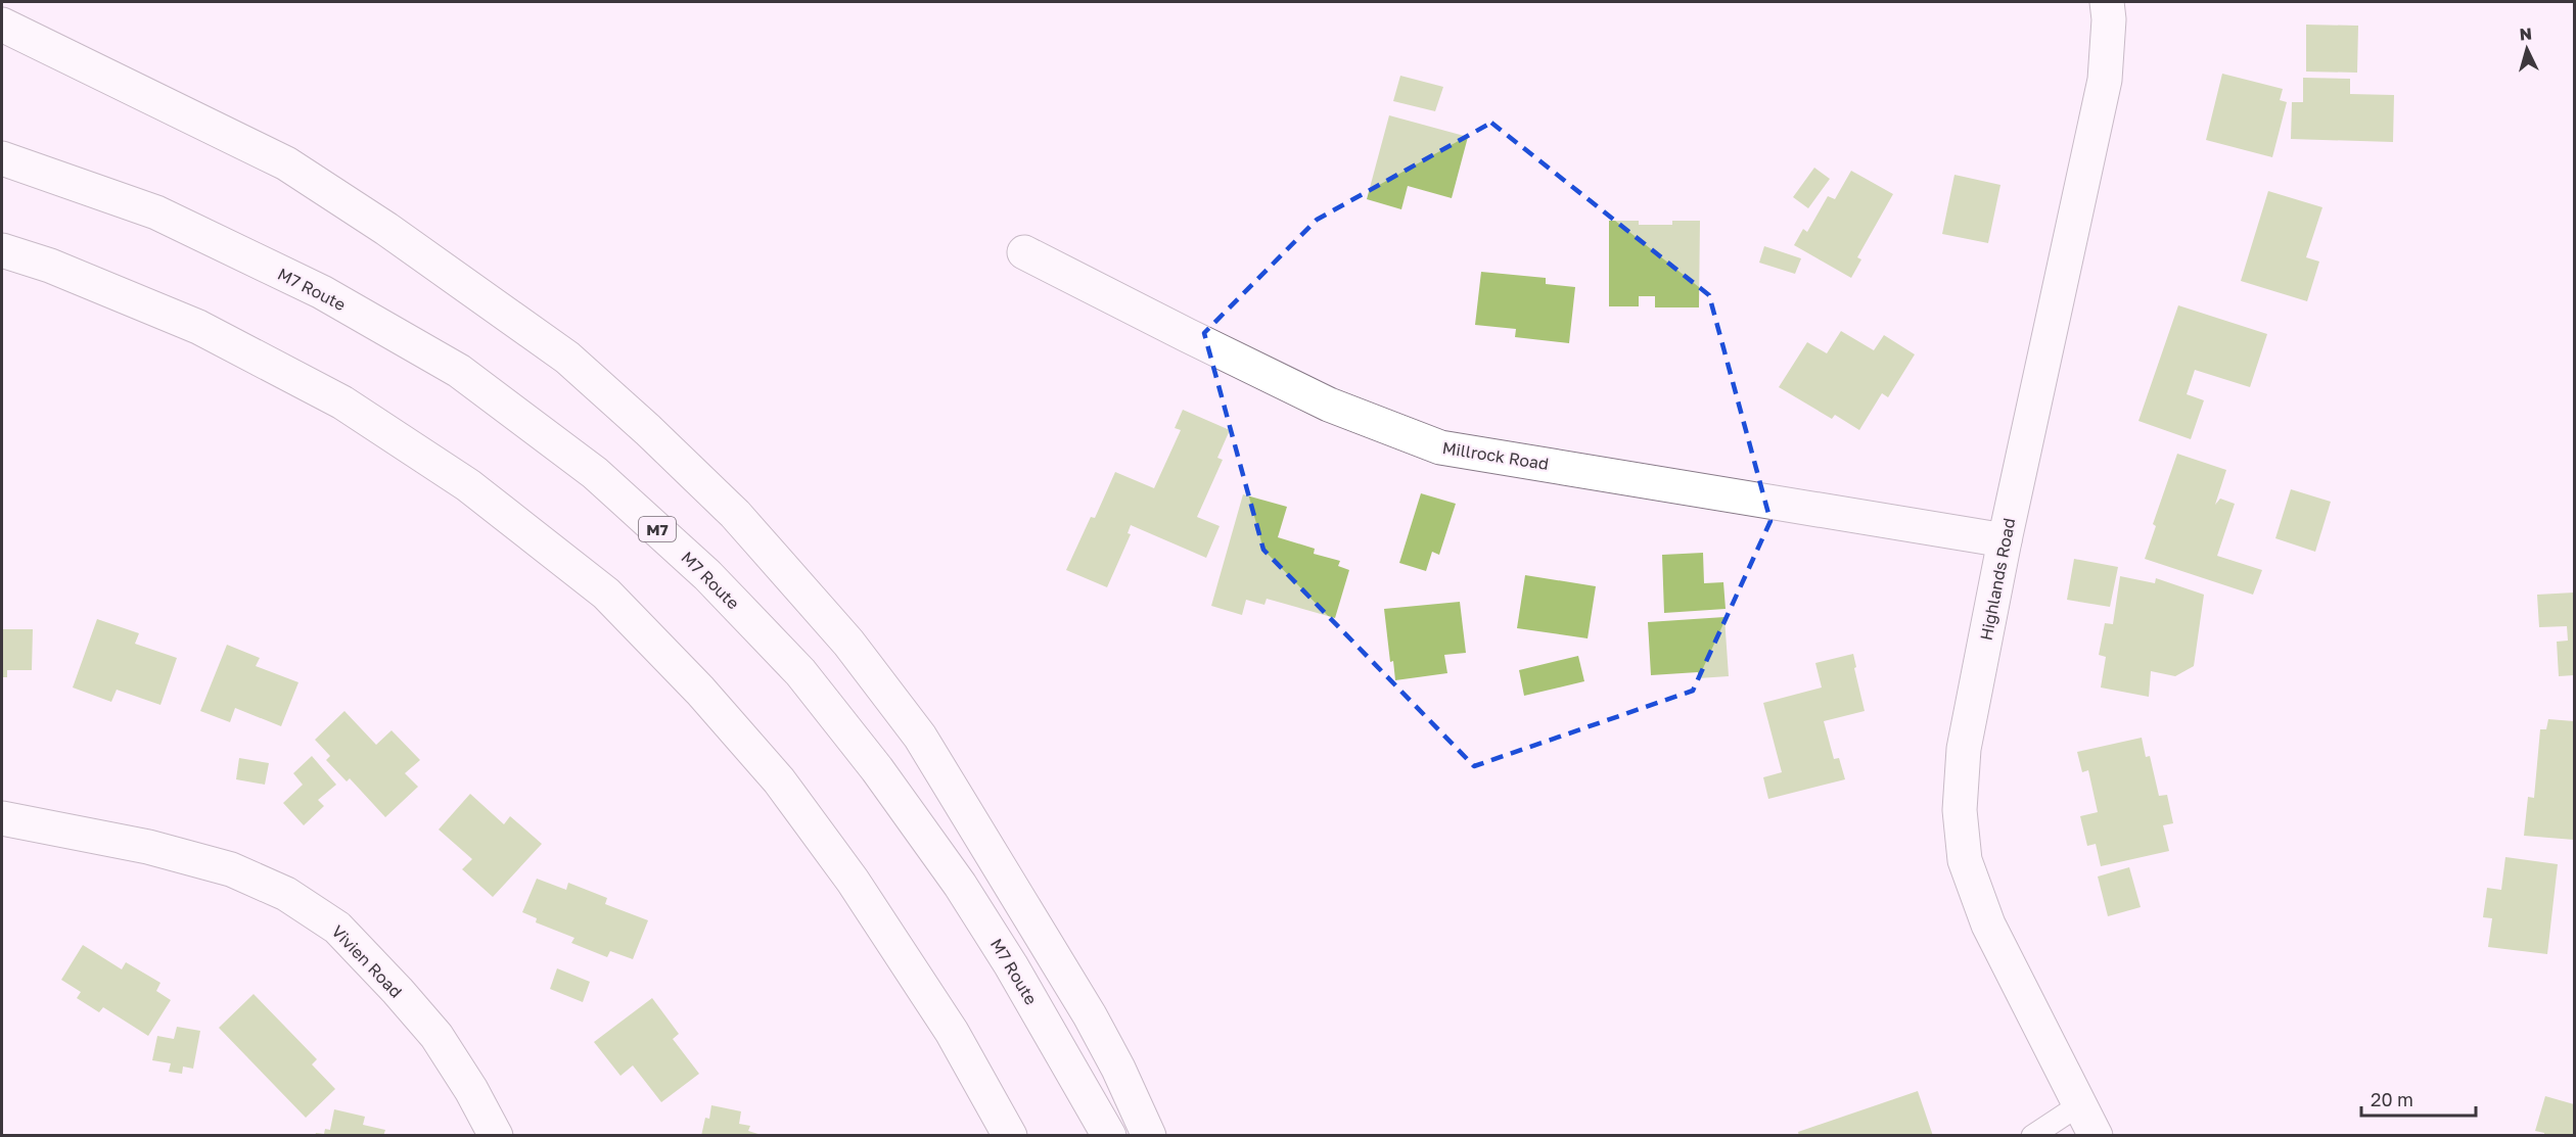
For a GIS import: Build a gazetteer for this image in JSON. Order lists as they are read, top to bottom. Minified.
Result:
{"streets":{"main road":["M7 Route","Millrock Road","M7","Highlands Road","Vivien Road"]},"crossings":[["Millrock Road","Highlands Road"]],"scale_bar":"20 m","north":"top"}
